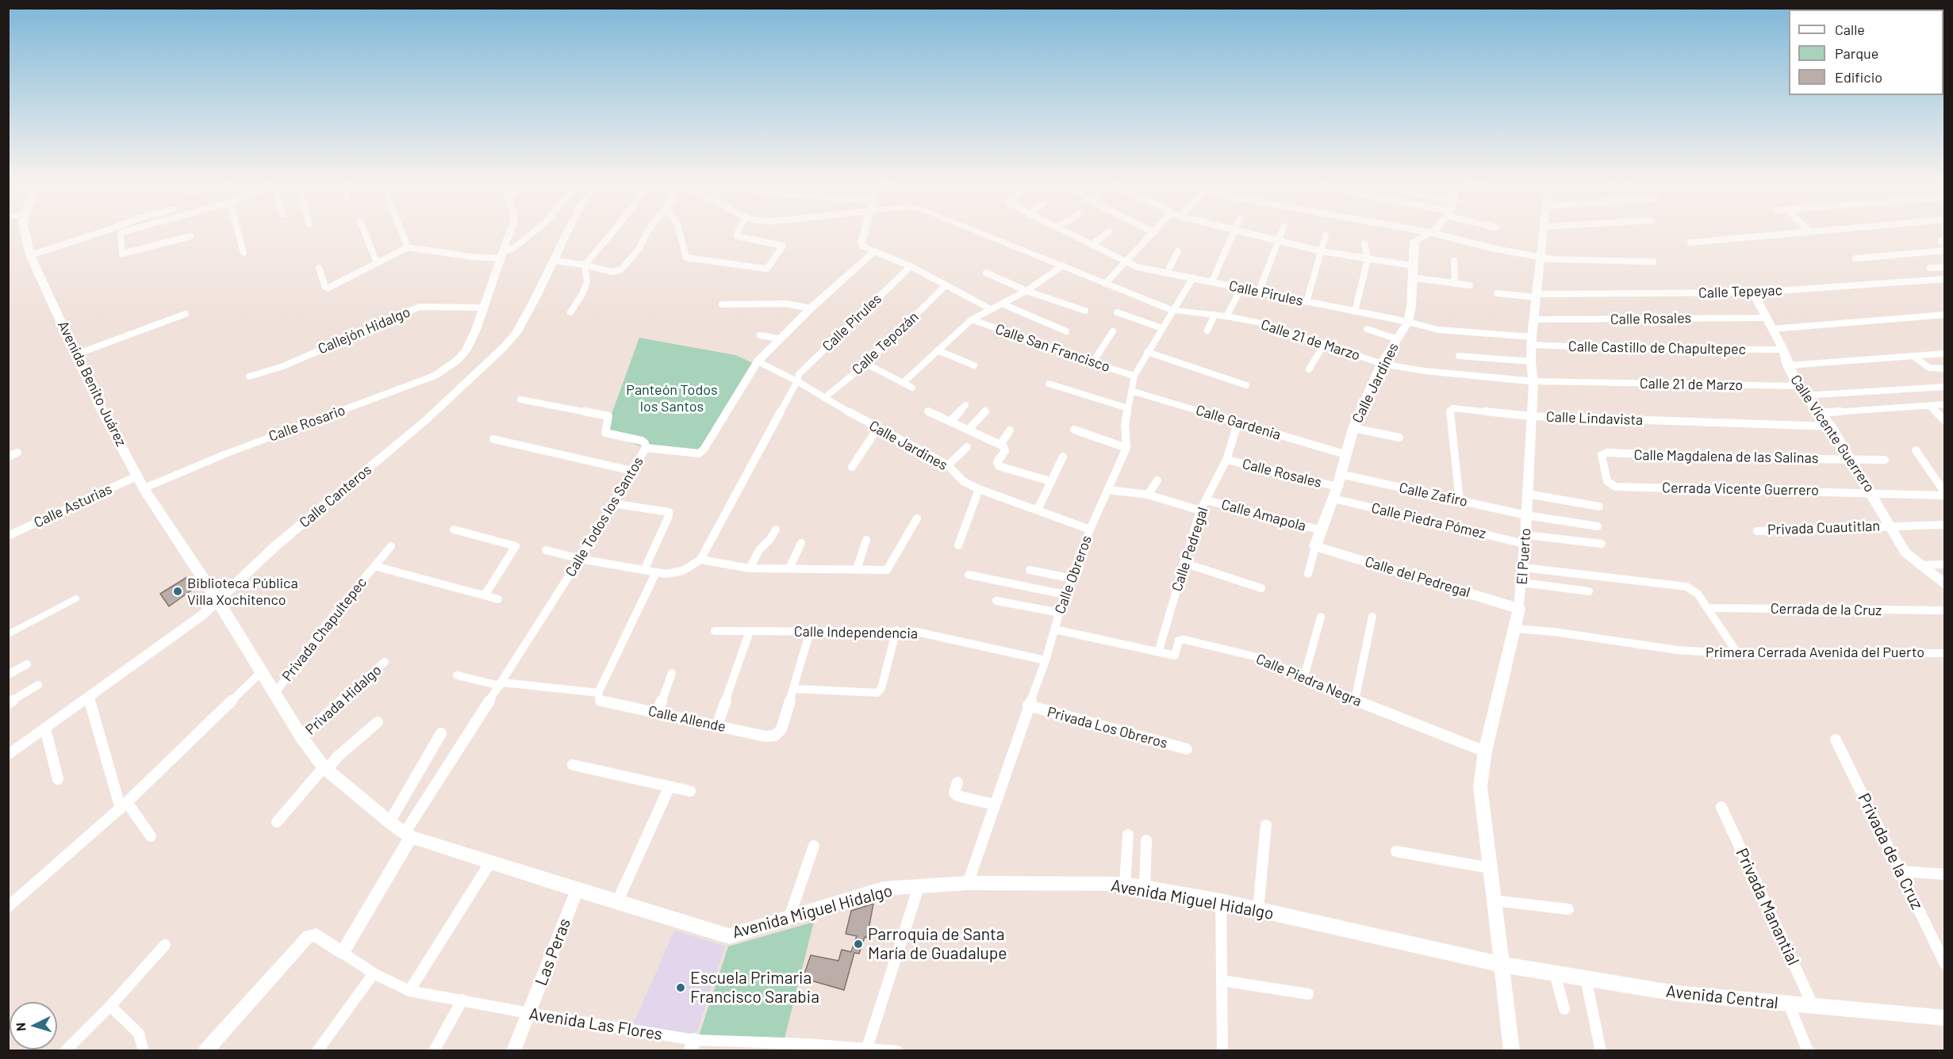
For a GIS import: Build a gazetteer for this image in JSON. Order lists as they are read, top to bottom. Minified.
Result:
{"streets":{"main road":["Calle Jardines","Avenida Benito Juárez","Calle Vicente Guerrero","El Puerto","Calle del Pedregal","Avenida Miguel Hidalgo","Avenida Central"],"street":["Calle Tepeyac","Calle Pirules","Calle Rosales","Callejón Hidalgo","Calle 21 de Marzo","Calle Tepozán","Calle San Francisco","Calle Castillo de Chapultepec","Calle Lindavista","Calle Gardenia","Calle Rosario","Calle Magdalena de las Salinas","Cerrada Vicente Guerrero","Calle Zafiro","Calle Canteros","Calle Asturias","Calle Amapola","Calle Todos los Santos","Calle Piedra Pómez","Privada Cuautitlan","Calle Pedregal","Calle Obreros","Cerrada de la Cruz","Privada Chapultepec","Calle Independencia","Primera Cerrada Avenida del Puerto","Calle Piedra Negra","Privada Hidalgo","Calle Allende","Privada Los Obreros","Privada de la Cruz","Privada Manantial","Las Peras","Avenida Las Flores"]},"crossings":[["Calle Tepeyac","Calle Vicente Guerrero"],["Calle Tepeyac","El Puerto"],["Calle Pirules","Calle Castillo de Chapultepec"],["Calle Pirules","Calle Jardines"],["Calle Pirules","Calle Obreros"],["Calle Rosales","Calle Jardines"],["Calle Rosales","Calle Vicente Guerrero"],["Calle Rosales","Calle Pedregal"],["Calle Rosales","El Puerto"],["Callejón Hidalgo","Calle Rosario"],["Calle 21 de Marzo","Calle Jardines"],["Calle 21 de Marzo","Calle Vicente Guerrero"],["Calle 21 de Marzo","El Puerto"],["Calle 21 de Marzo","Calle Obreros"],["Calle Tepozán","Calle Jardines"],["Calle San Francisco","Calle Obreros"],["Calle Castillo de Chapultepec","Calle Jardines"],["Calle Castillo de Chapultepec","Calle Vicente Guerrero"],["Calle Castillo de Chapultepec","El Puerto"],["Calle Jardines","Calle Gardenia"],["Calle Jardines","Calle Zafiro"],["Calle Jardines","Calle Amapola"],["Calle Jardines","Calle Todos los Santos"],["Calle Jardines","Calle Piedra Pómez"],["Calle Jardines","Calle Obreros"],["Calle Jardines","Calle del Pedregal"],["Avenida Benito Juárez","Calle Rosario"],["Avenida Benito Juárez","Calle Canteros"],["Avenida Benito Juárez","Calle Asturias"],["Avenida Benito Juárez","Avenida Miguel Hidalgo"],["Calle Lindavista","Calle Vicente Guerrero"],["Calle Lindavista","Calle Zafiro"],["Calle Lindavista","El Puerto"],["Calle Gardenia","Calle Pedregal"],["Calle Gardenia","Calle Obreros"],["Calle Vicente Guerrero","Calle Magdalena de las Salinas"],["Calle Vicente Guerrero","Cerrada Vicente Guerrero"],["Calle Vicente Guerrero","Privada Cuautitlan"],["Calle Magdalena de las Salinas","Cerrada Vicente Guerrero"],["Calle Zafiro","El Puerto"],["Calle Canteros","Avenida Miguel Hidalgo"],["Calle Amapola","Calle Pedregal"],["Calle Todos los Santos","Calle Allende"],["Calle Todos los Santos","Avenida Miguel Hidalgo"],["Calle Piedra Pómez","El Puerto"],["Calle Pedregal","Calle Piedra Negra"],["El Puerto","Calle del Pedregal"],["El Puerto","Primera Cerrada Avenida del Puerto"],["El Puerto","Calle Piedra Negra"],["El Puerto","Avenida Miguel Hidalgo"],["El Puerto","Avenida Central"],["Calle Obreros","Calle Independencia"],["Calle Obreros","Calle Piedra Negra"],["Calle Obreros","Privada Los Obreros"],["Calle Obreros","Avenida Miguel Hidalgo"],["Privada Chapultepec","Avenida Miguel Hidalgo"],["Privada Hidalgo","Avenida Miguel Hidalgo"],["Avenida Miguel Hidalgo","Las Peras"],["Avenida Miguel Hidalgo","Avenida Central"],["Privada Manantial","Avenida Central"],["Las Peras","Avenida Las Flores"]],"parks":["Panteón Todos los Santos"],"places":["Biblioteca Pública Villa Xochitenco","Parroquia de Santa María de Guadalupe","Escuela Primaria Francisco Sarabia"],"legend":["Calle","Parque","Edificio"],"north":"left"}
